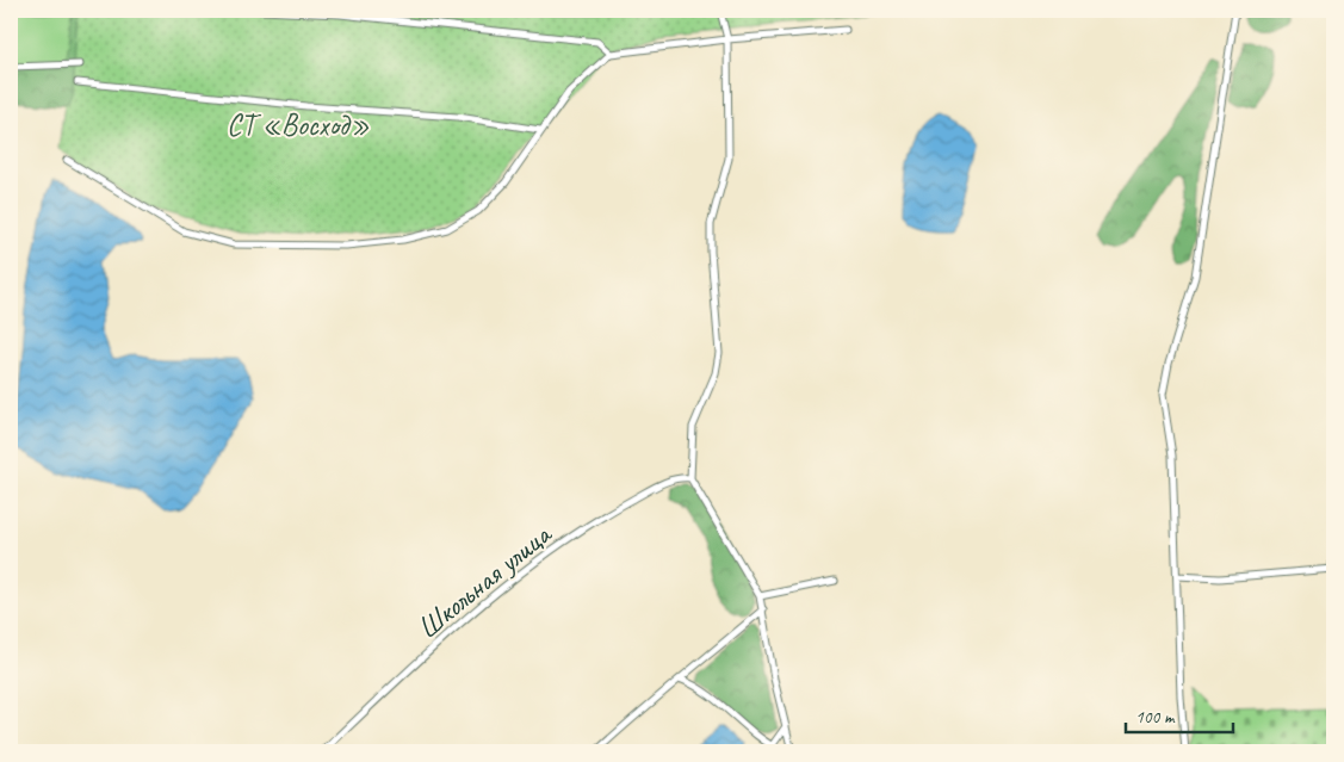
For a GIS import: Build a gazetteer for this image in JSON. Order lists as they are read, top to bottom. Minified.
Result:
{"streets":{"street":["Школьная улица"]},"parks":["СТ «Восход»"],"scale_bar":"100 m"}
